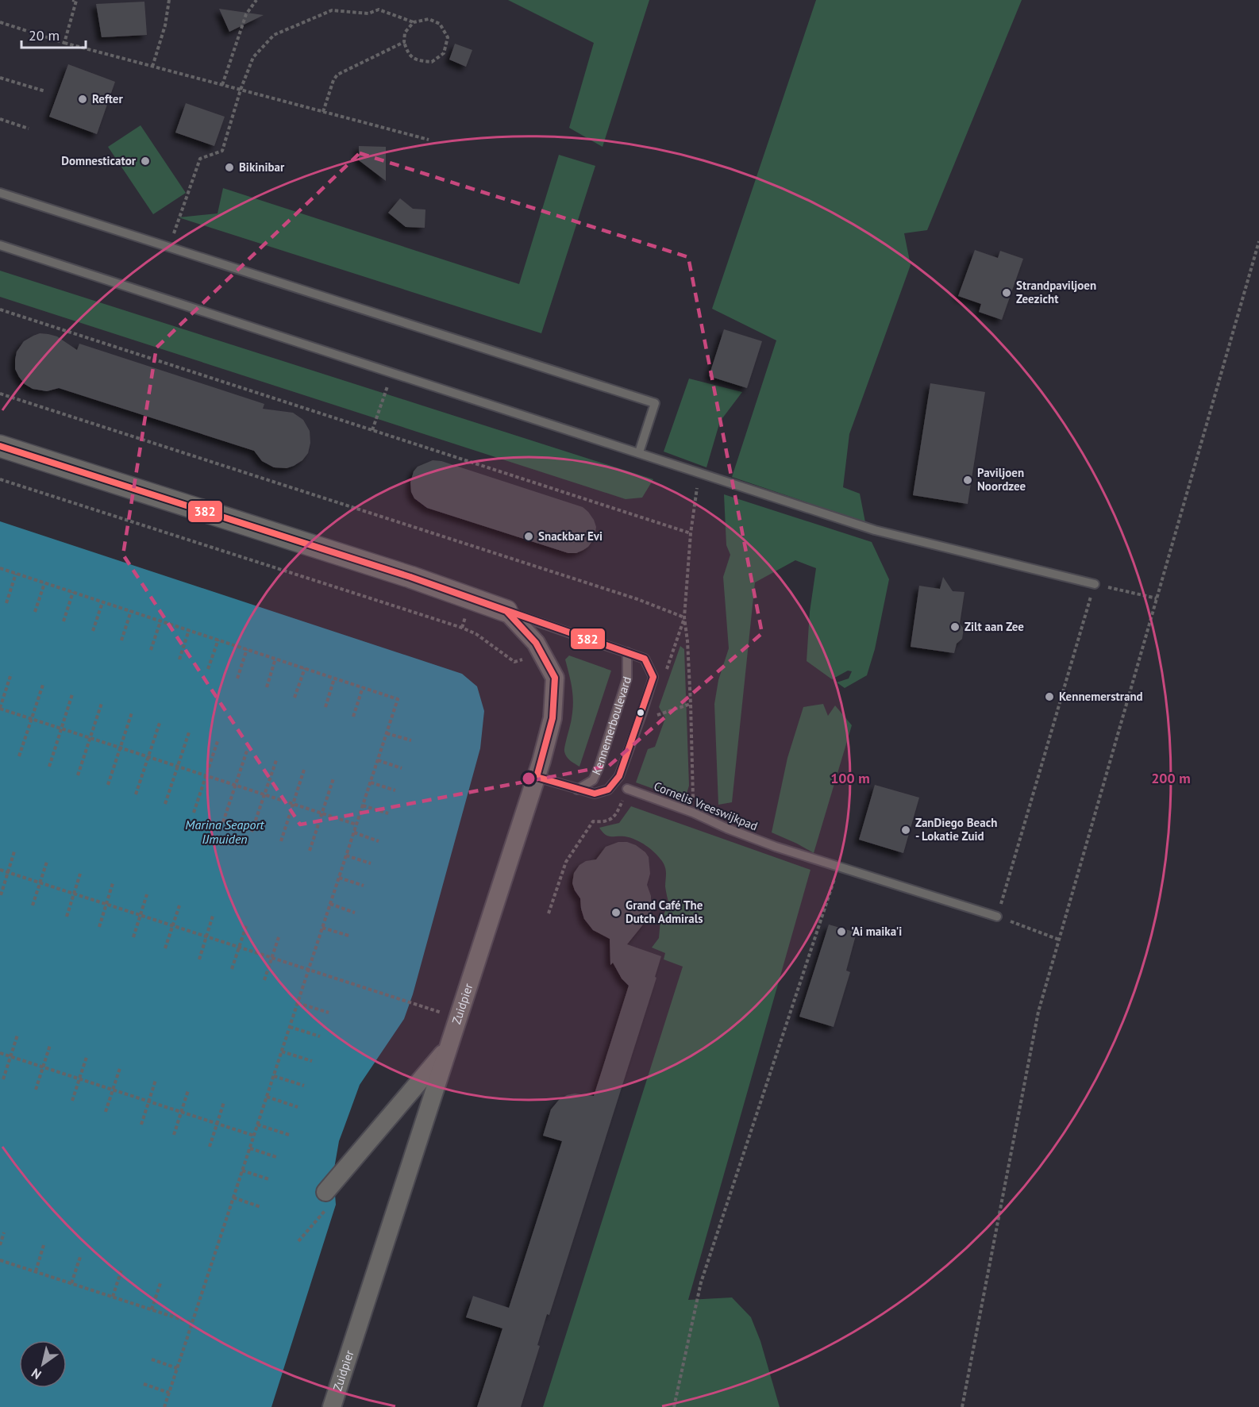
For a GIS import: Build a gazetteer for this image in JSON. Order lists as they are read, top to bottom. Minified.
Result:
{"streets":{"street":["Kennemerboulevard","Zuidpier"],"lane":["Cornelis Vreeswijkpad"]},"crossings":[["Kennemerboulevard","Zuidpier"]],"water":["Marina Seaport IJmuiden"],"places":["Refter","Domnesticator","Bikinibar","Strandpaviljoen Zeezicht","Paviljoen Noordzee","Snackbar Evi","Zilt aan Zee","Kennemerstrand","ZanDiego Beach - Lokatie Zuid","Grand Café The Dutch Admirals","'Ai maika'i"],"lines":["transit line 382"],"scale_bar":"20 m","north":"bottom left","rings":["100 m","200 m"]}
